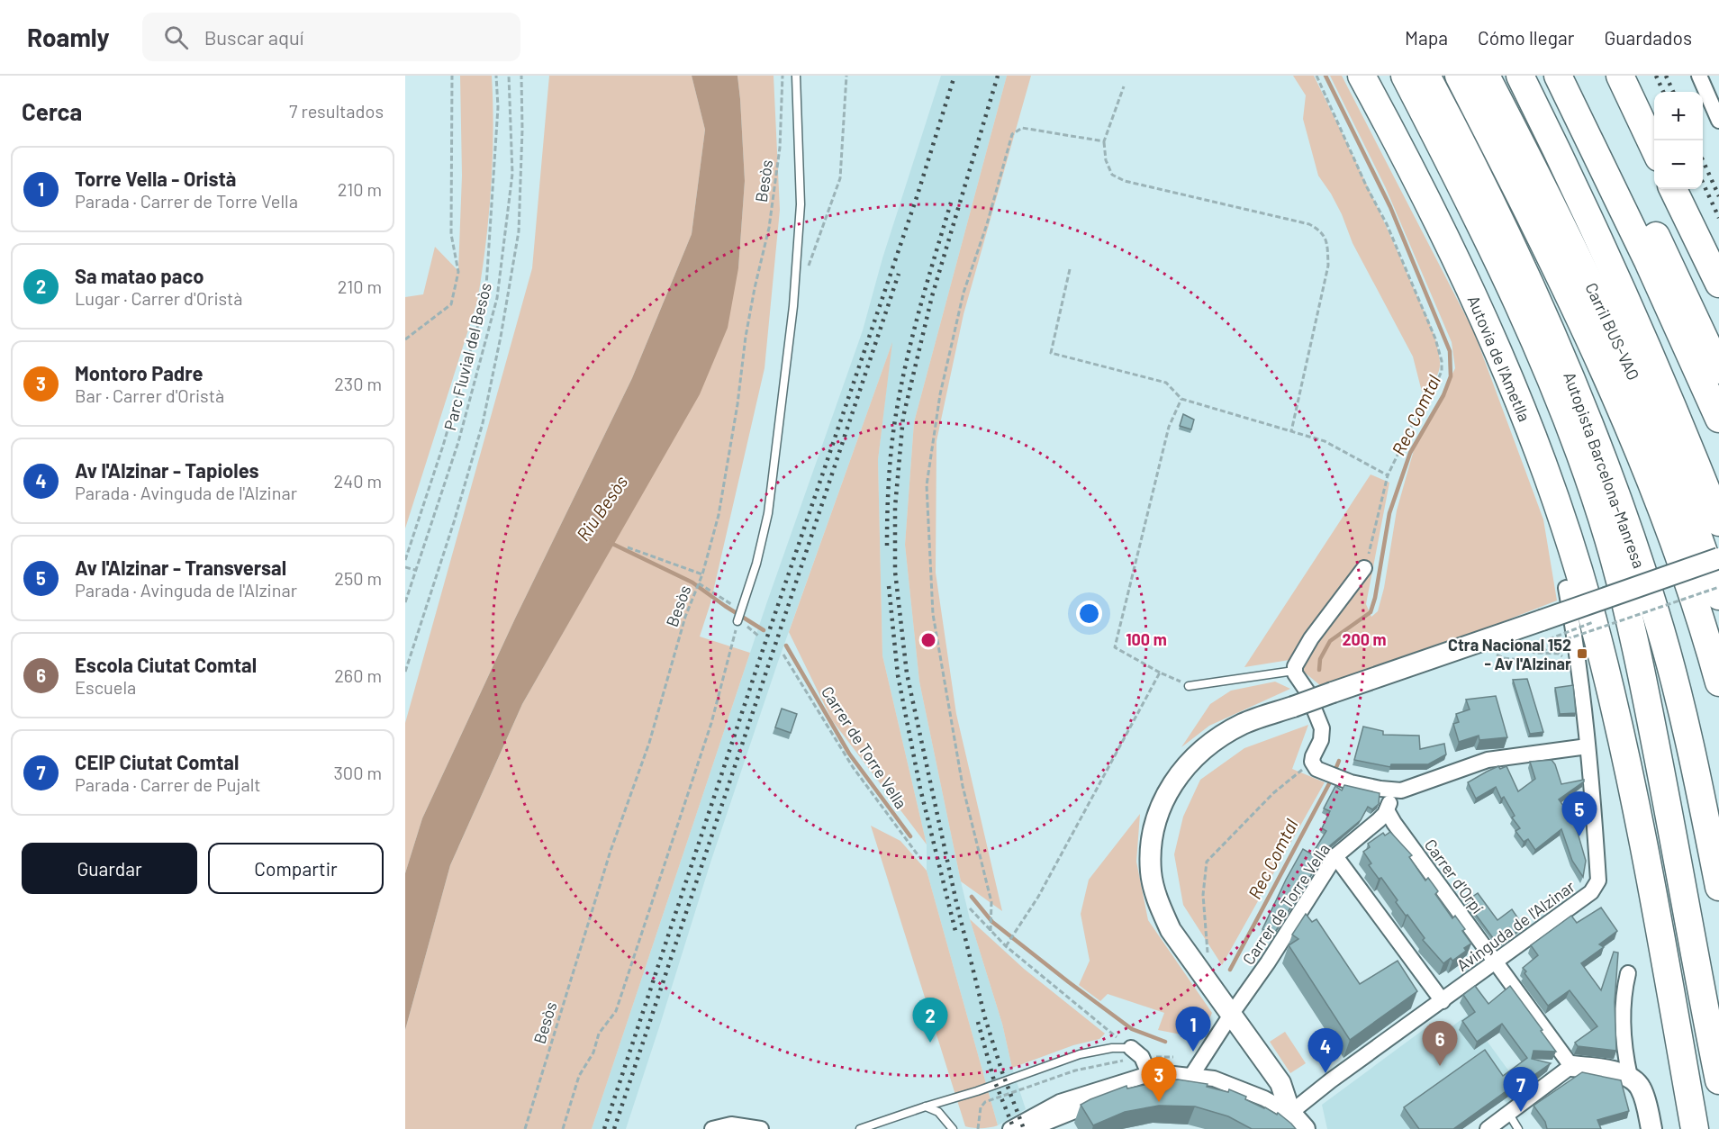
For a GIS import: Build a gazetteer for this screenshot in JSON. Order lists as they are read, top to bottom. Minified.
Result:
{"streets":{"highway":["Carril BUS-VAO","Autovia de l'Ametlla","Autopista Barcelona-Manresa"],"street":["Carrer de Torre Vella","Carrer d'Orpí","Avinguda de l'Alzinar"],"path":["Besòs","Parc Fluvial del Besòs"]},"crossings":[["Carrer de Torre Vella","Carrer d'Orpí"],["Carrer d'Orpí","Avinguda de l'Alzinar"]],"water":["Rec Comtal","Riu Besòs"],"places":{"transit":["Ctra Nacional 152 - Av l'Alzinar"]},"page":{"header":"Roamly","search":"Buscar aquí","nav":["Mapa","Cómo llegar","Guardados"],"heading":["Cerca","7 resultados"],"map_buttons":["+","−"],"list":[{"mark":"1","name":"Torre Vella - Oristà","note":"Parada · Carrer de Torre Vella","value":"210 m"},{"mark":"2","name":"Sa matao paco","note":"Lugar · Carrer d'Oristà","value":"210 m"},{"mark":"3","name":"Montoro Padre","note":"Bar · Carrer d'Oristà","value":"230 m"},{"mark":"4","name":"Av l'Alzinar - Tapioles","note":"Parada · Avinguda de l'Alzinar","value":"240 m"},{"mark":"5","name":"Av l'Alzinar - Transversal","note":"Parada · Avinguda de l'Alzinar","value":"250 m"},{"mark":"6","name":"Escola Ciutat Comtal","note":"Escuela","value":"260 m"},{"mark":"7","name":"CEIP Ciutat Comtal","note":"Parada · Carrer de Pujalt","value":"300 m"}],"pins":["5","2","1","6","4","3","7"],"buttons":["Guardar","Compartir"]},"rings":["100 m","200 m"]}
